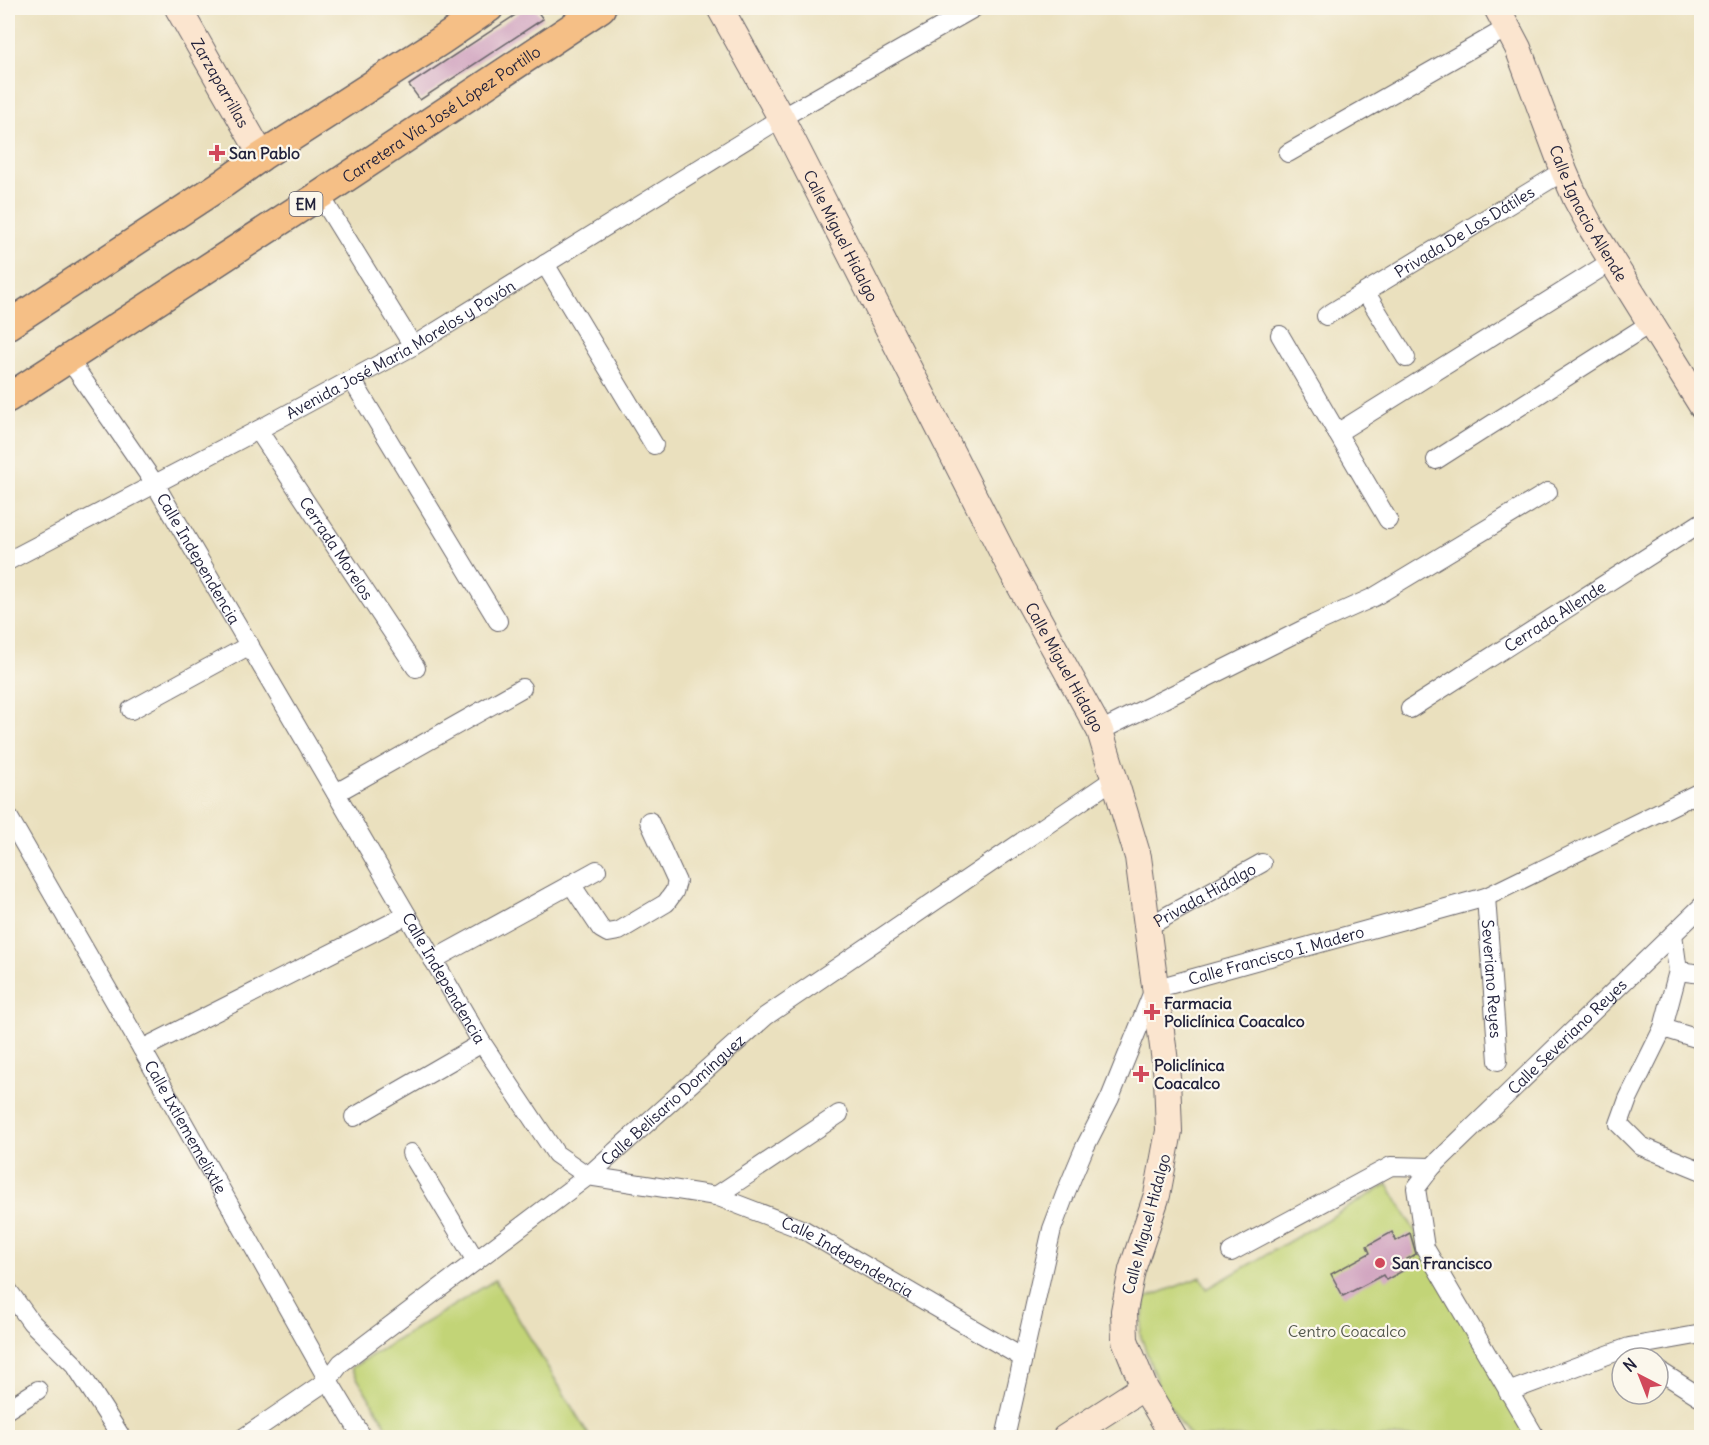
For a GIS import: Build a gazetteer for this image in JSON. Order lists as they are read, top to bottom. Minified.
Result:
{"streets":{"main road":["Carretera Vía José López Portillo","EM"],"street":["Zarzaparrillas","Calle Ignacio Allende","Privada De Los Dátiles","Calle Miguel Hidalgo","Avenida José María Morelos y Pavón","Cerrada Morelos","Calle Independencia","Cerrada Allende","Privada Hidalgo","Calle Francisco I. Madero","Severiano Reyes","Calle Severiano Reyes","Calle Belisario Domínguez","Calle Ixtlememelixtle"]},"crossings":[["Carretera Vía José López Portillo","Calle Independencia"],["Calle Ignacio Allende","Privada De Los Dátiles"],["Calle Miguel Hidalgo","Avenida José María Morelos y Pavón"],["Calle Miguel Hidalgo","Privada Hidalgo"],["Calle Miguel Hidalgo","Calle Francisco I. Madero"],["Calle Miguel Hidalgo","Calle Belisario Domínguez"],["Avenida José María Morelos y Pavón","Cerrada Morelos"],["Avenida José María Morelos y Pavón","Calle Independencia"],["Calle Independencia","Calle Belisario Domínguez"],["Calle Francisco I. Madero","Severiano Reyes"],["Calle Belisario Domínguez","Calle Ixtlememelixtle"]],"parks":["Centro Coacalco"],"places":{"health":["San Pablo","Farmacia Policlínica Coacalco","Policlínica Coacalco"],"other":["San Francisco"]},"north":"top left"}
